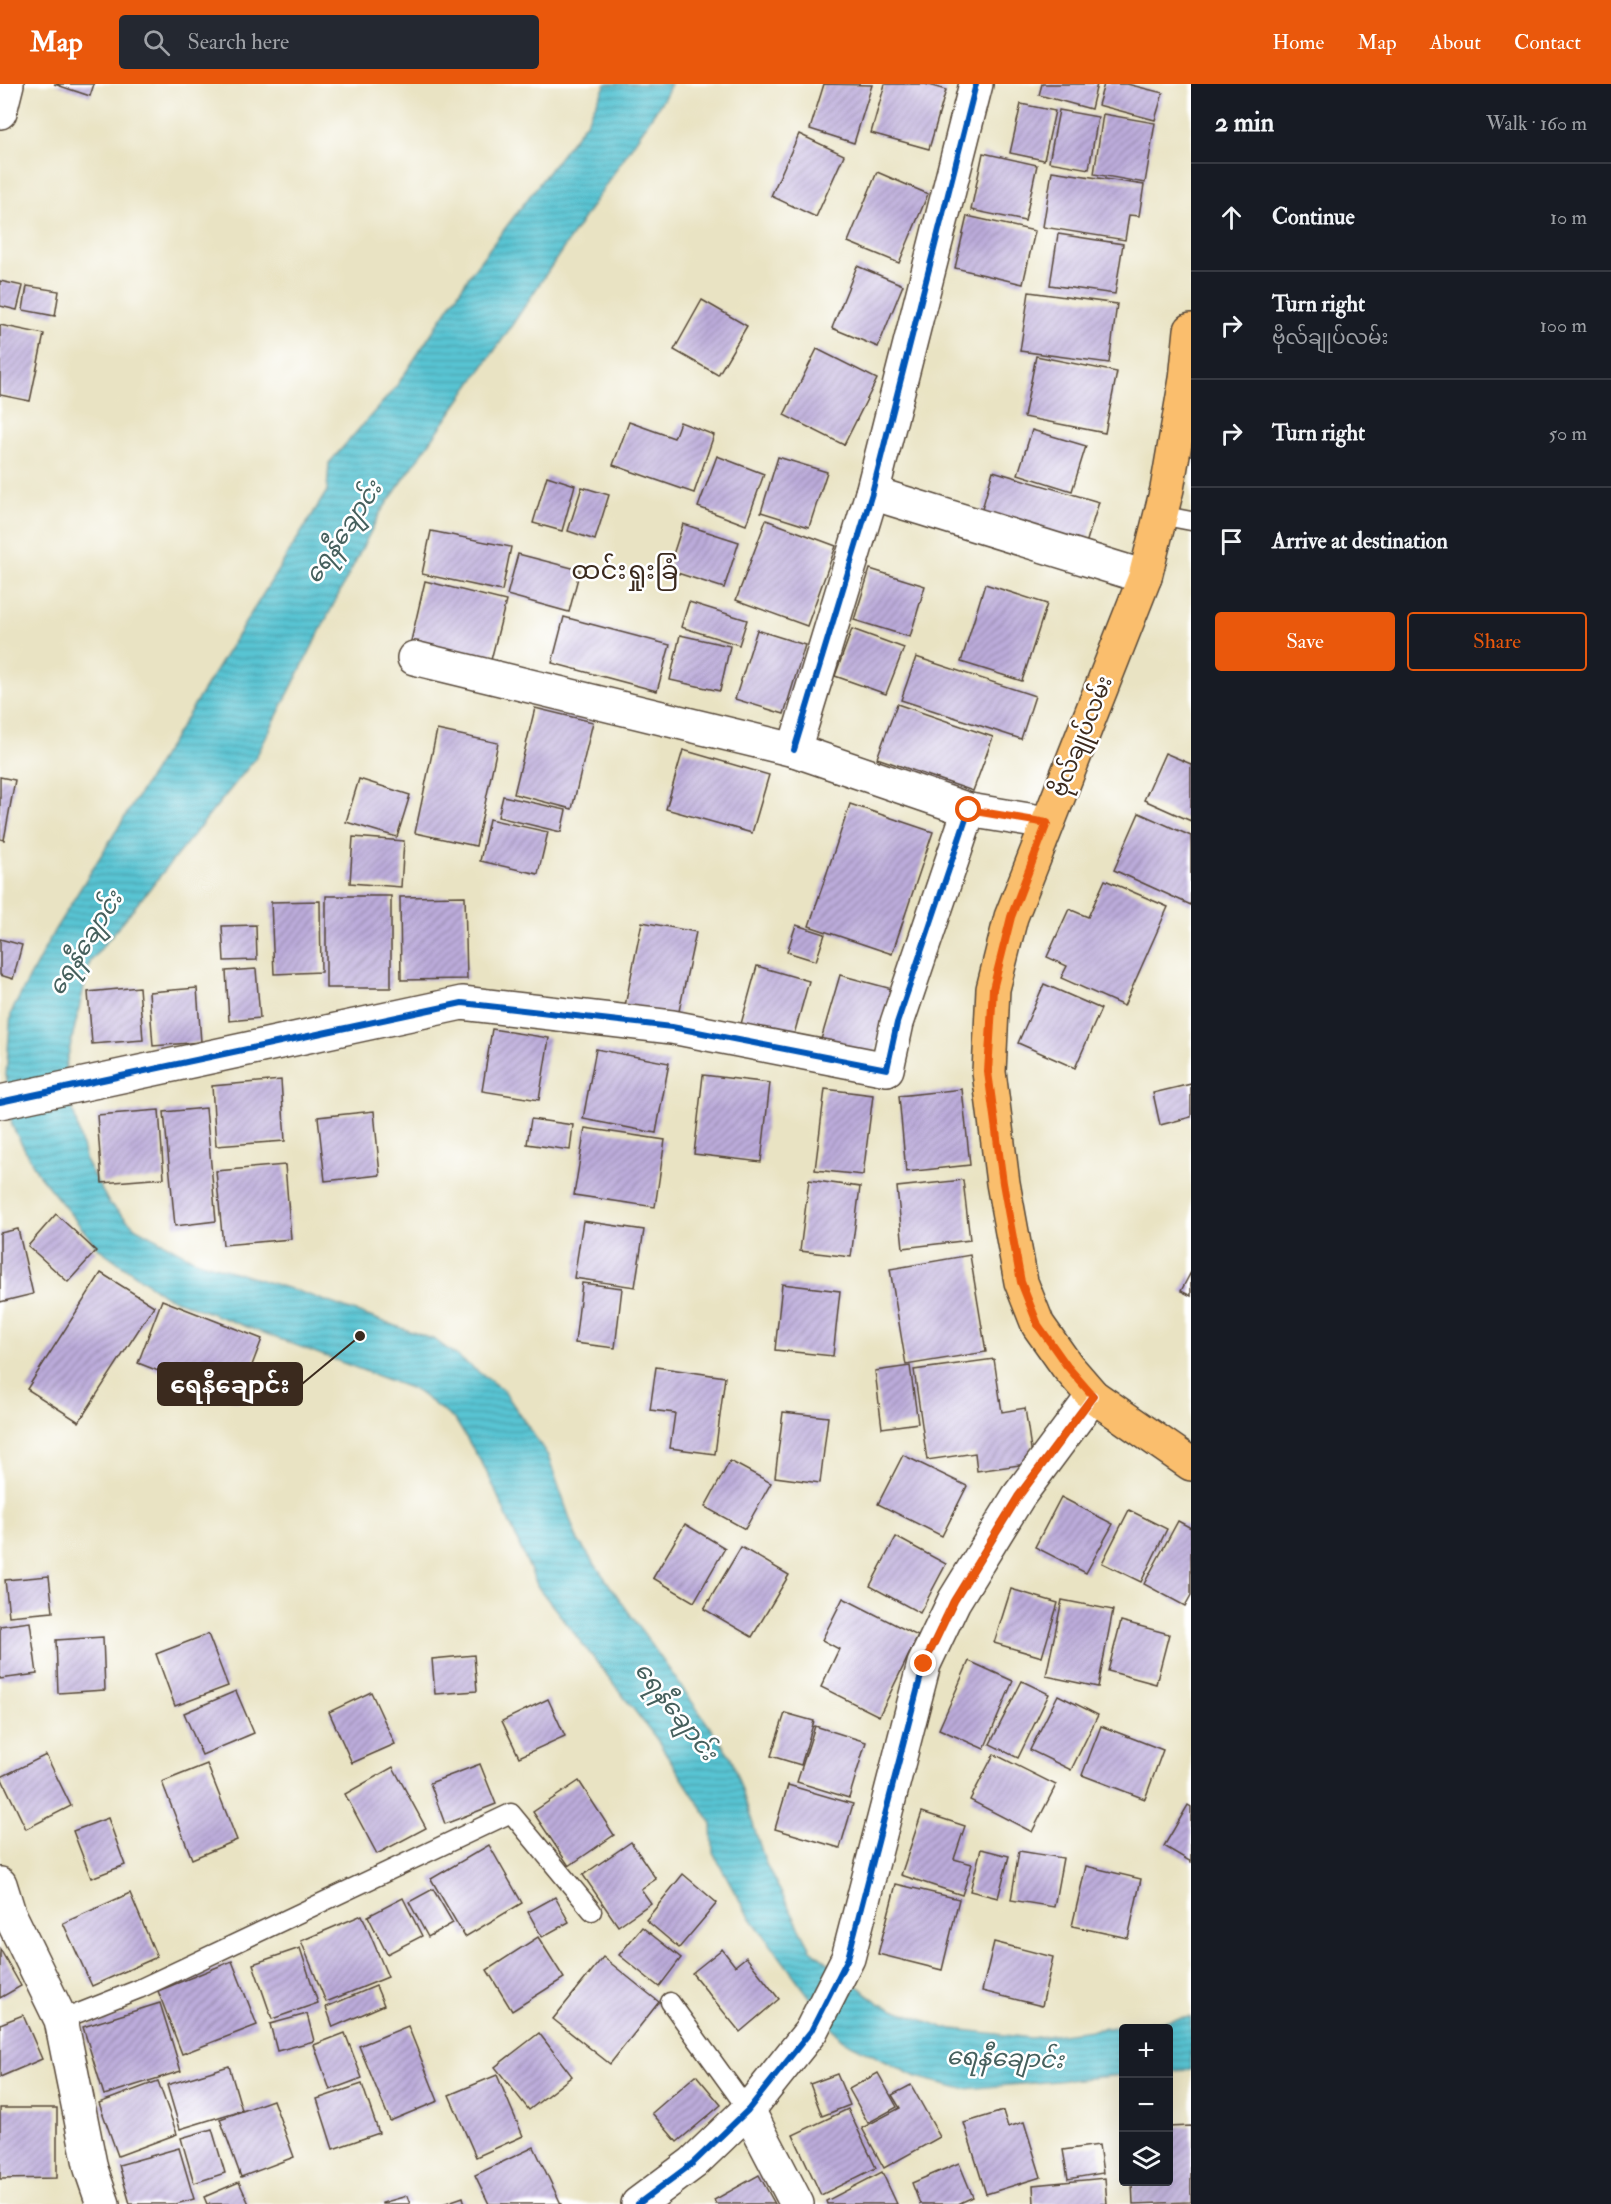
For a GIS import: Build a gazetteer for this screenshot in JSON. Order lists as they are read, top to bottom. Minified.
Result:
{"streets":{"main road":["ဗိုလ်‌ချုပ်‌လမ်း"]},"districts":["ထင်းရှုးခြံ"],"water":["ရေနီချောင်း"],"places":["ရေနီချောင်း"],"page":{"header":"Map","search":"Search here","nav":["Home","Map","About","Contact"],"heading":["2 min","Walk · 160 m"],"list":[["Continue","10 m"],["Turn right","ဗိုလ်‌ချုပ်‌လမ်း","100 m"],["Turn right","50 m"],"Arrive at destination"],"buttons":["Save","Share"],"map_buttons":["+","−"]}}
